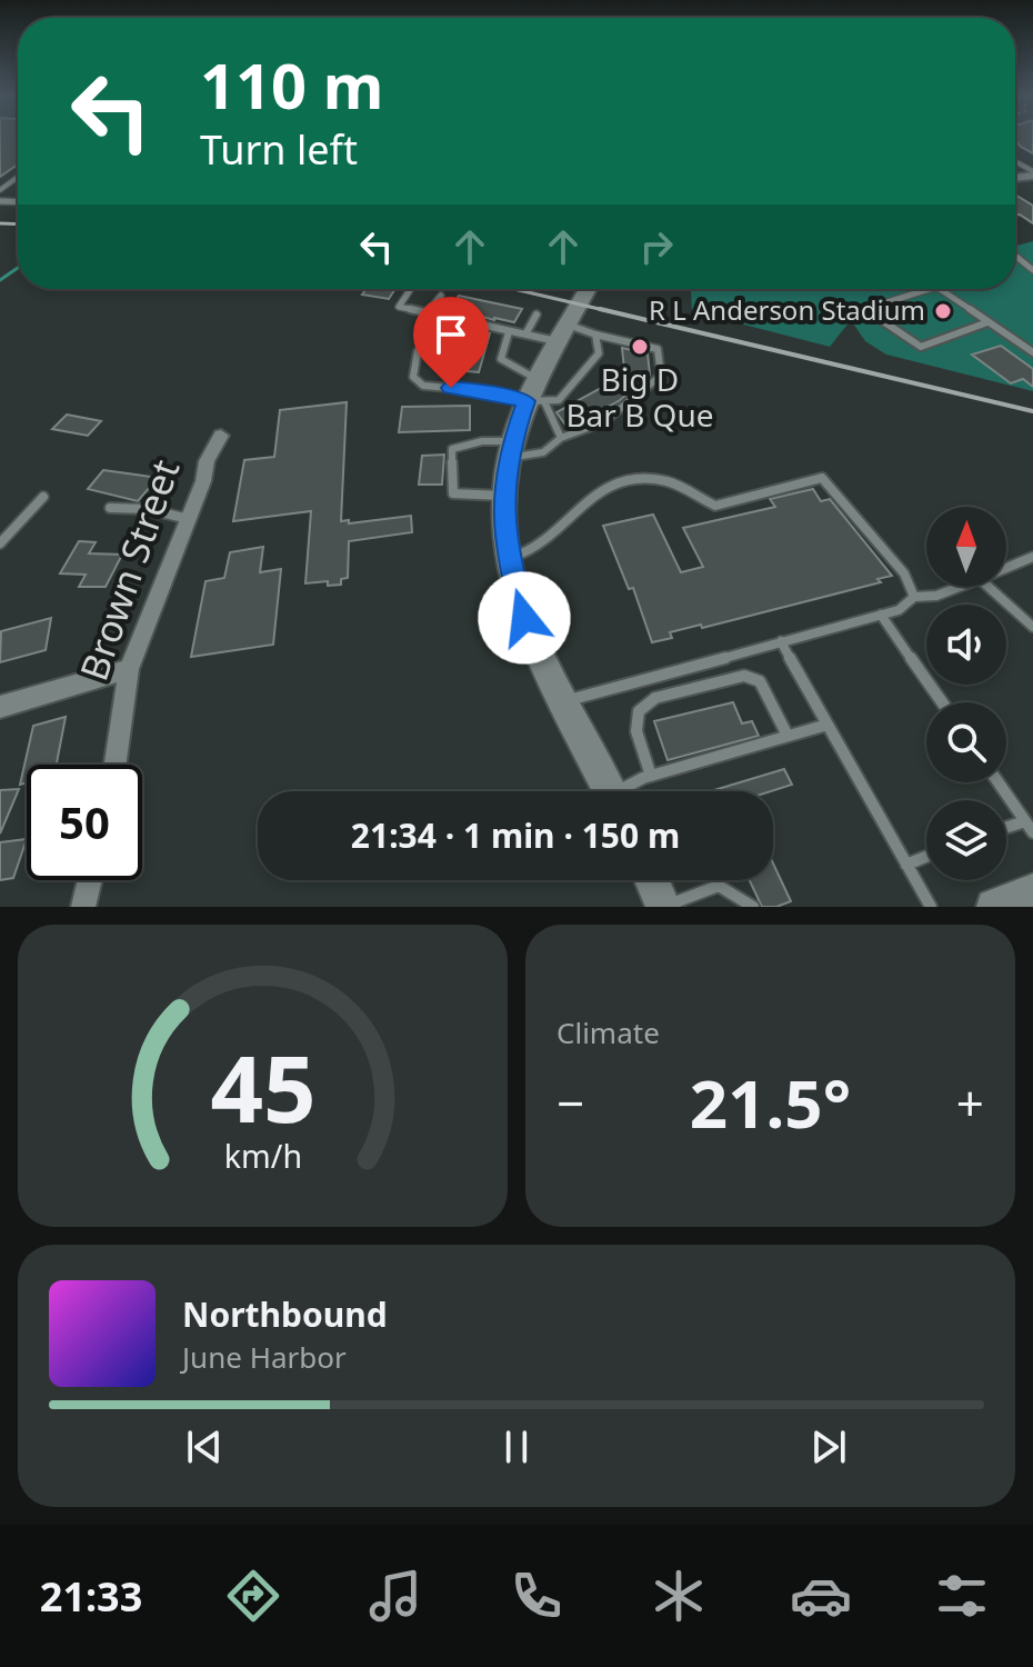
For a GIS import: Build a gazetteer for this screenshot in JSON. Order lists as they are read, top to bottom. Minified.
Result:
{"streets":{"street":["Brown Street"]},"places":["R L Anderson Stadium","Big D Bar B Que"],"north":"top","page":{"turn":["110 m","Turn left"],"limit":"50","trip":"21:34 · 1 min · 150 m","tile":"Climate","heat":["−","21.5°","+"],"song":["Northbound","June Harbor"],"tabs":"21:33","gauge":["45","km/h"]}}
